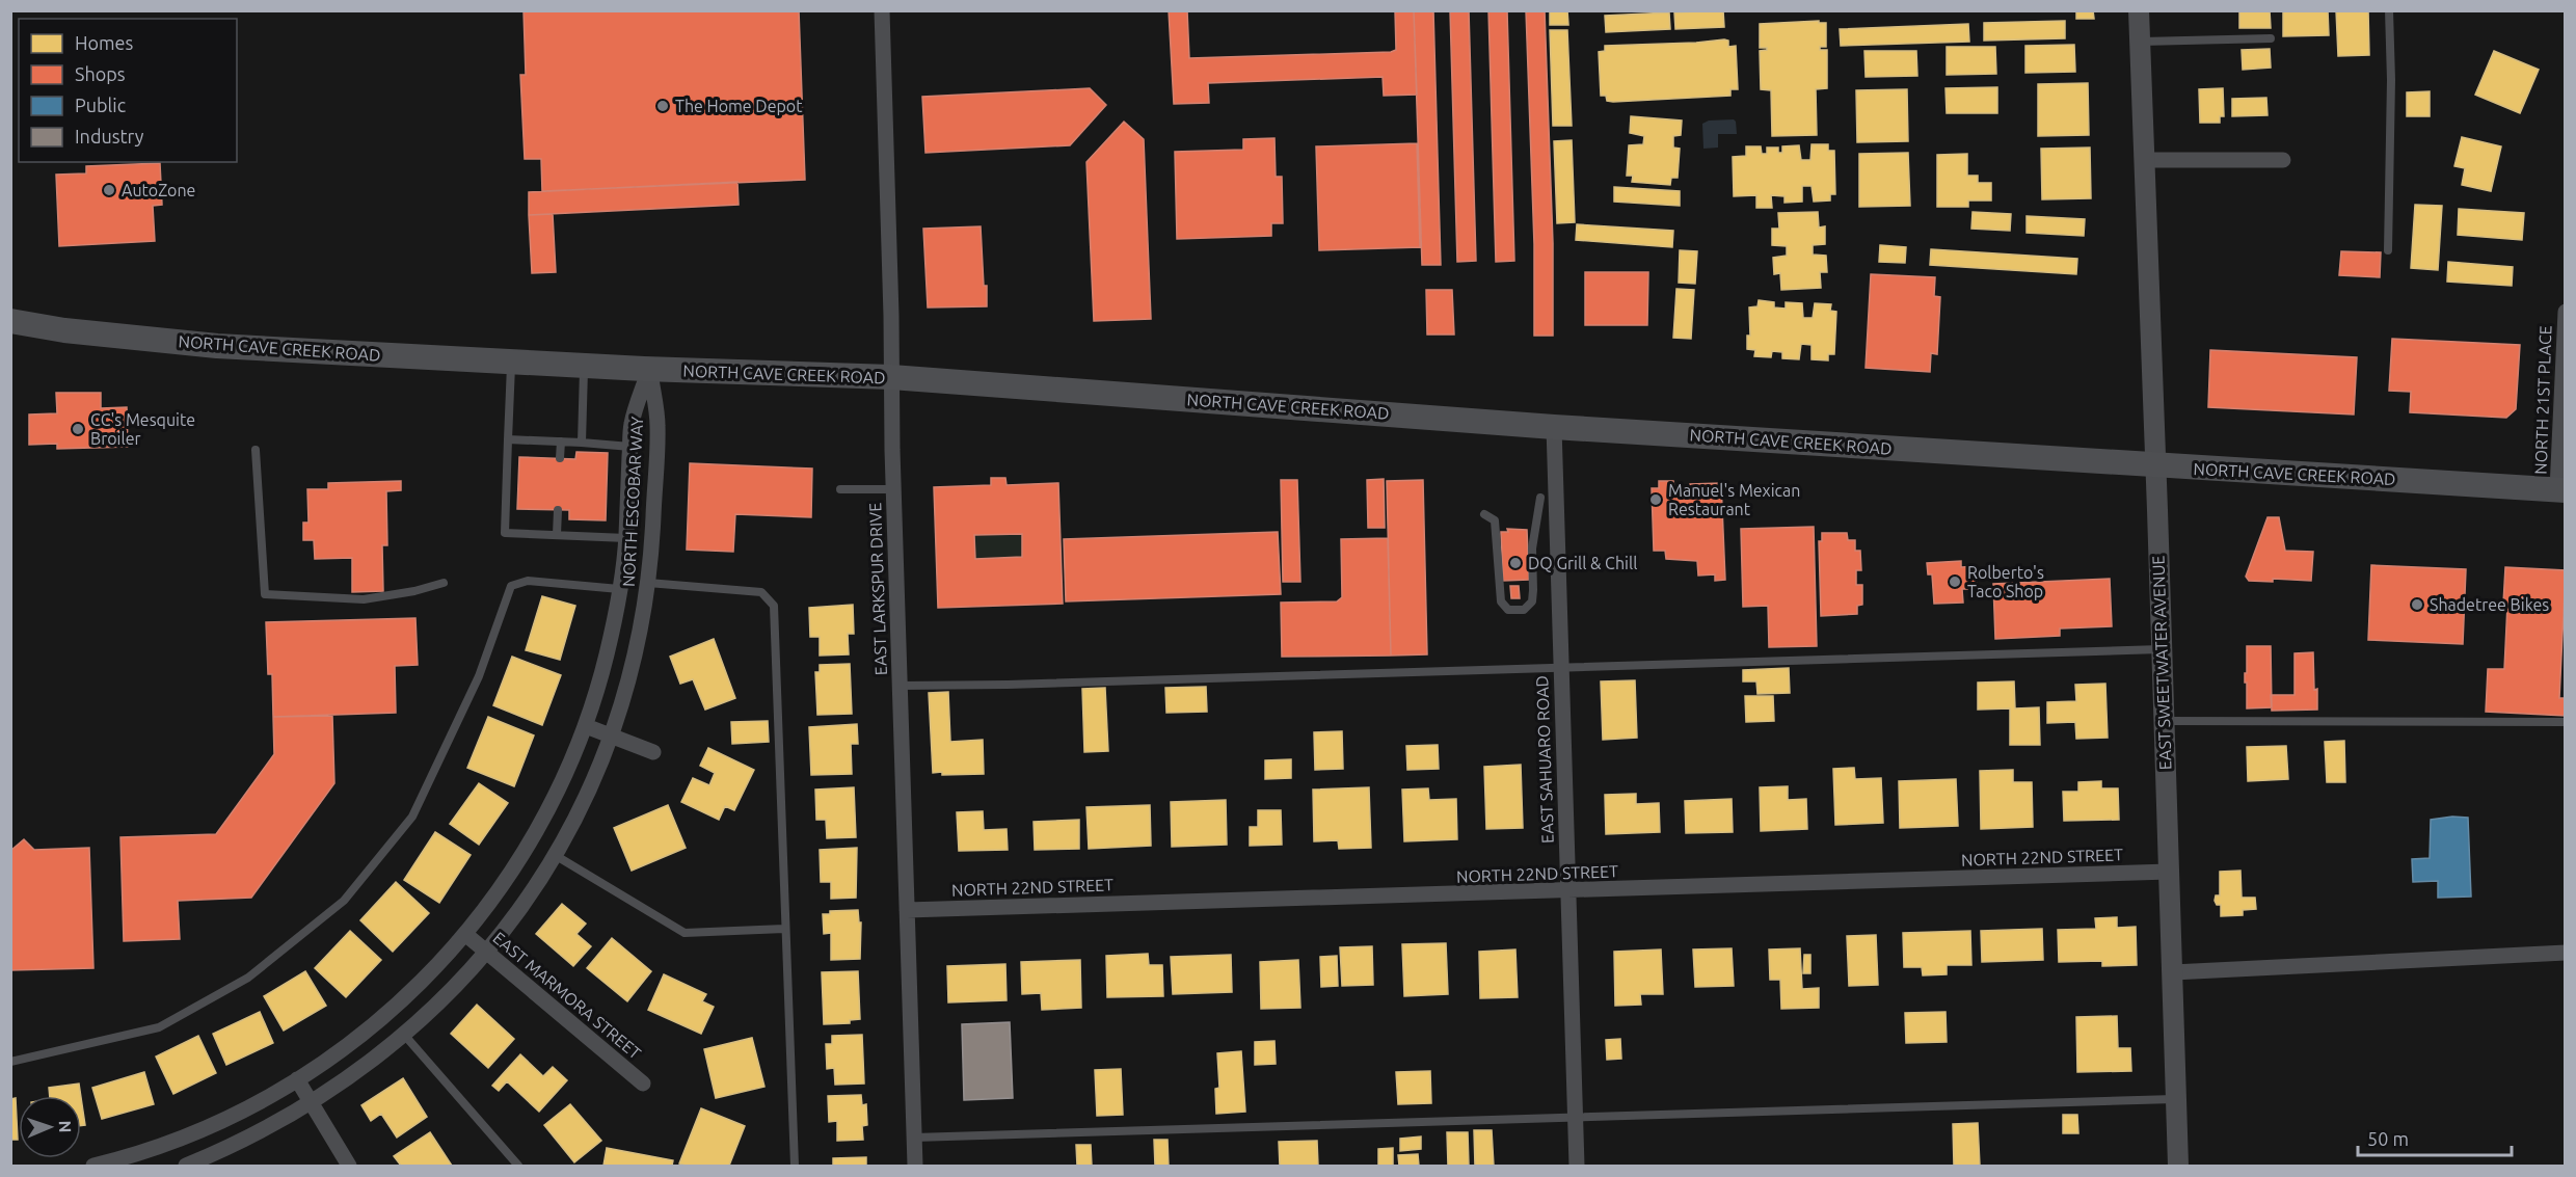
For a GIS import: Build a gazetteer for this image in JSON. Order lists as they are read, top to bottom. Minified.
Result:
{"streets":{"main road":["NORTH CAVE CREEK ROAD"],"street":["NORTH 21ST PLACE","NORTH ESCOBAR WAY","EAST LARKSPUR DRIVE","EAST SWEETWATER AVENUE","EAST SAHUARO ROAD","NORTH 22ND STREET","EAST MARMORA STREET"]},"crossings":[["NORTH CAVE CREEK ROAD","NORTH 21ST PLACE"],["NORTH CAVE CREEK ROAD","NORTH ESCOBAR WAY"],["NORTH CAVE CREEK ROAD","EAST LARKSPUR DRIVE"],["NORTH CAVE CREEK ROAD","EAST SWEETWATER AVENUE"],["NORTH CAVE CREEK ROAD","EAST SAHUARO ROAD"],["NORTH ESCOBAR WAY","EAST MARMORA STREET"],["EAST LARKSPUR DRIVE","NORTH 22ND STREET"],["EAST SWEETWATER AVENUE","NORTH 22ND STREET"],["EAST SAHUARO ROAD","NORTH 22ND STREET"]],"places":["The Home Depot","AutoZone","CC's Mesquite Broiler","Manuel's Mexican Restaurant","DQ Grill & Chill","Rolberto's Taco Shop","Shadetree Bikes"],"legend":["Homes","Shops","Public","Industry"],"scale_bar":"50 m","north":"right"}
